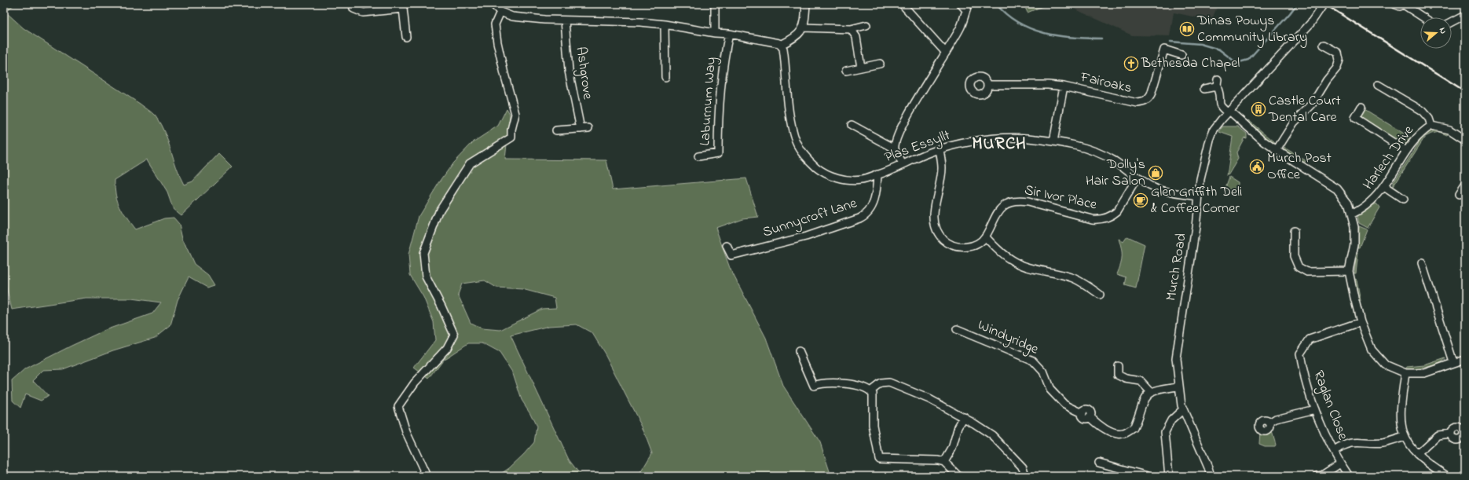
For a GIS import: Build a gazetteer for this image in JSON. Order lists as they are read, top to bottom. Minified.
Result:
{"streets":{"street":["Ashgrove","Fairoaks","Laburnum Way","Plas Essyllt","Harlech Drive","Sir Ivor Place","Sunnycroft Lane","Murch Road","Windyridge","Raglan Close"]},"crossings":[["Plas Essyllt","Sir Ivor Place"],["Plas Essyllt","Sunnycroft Lane"],["Plas Essyllt","Murch Road"]],"districts":["MURCH"],"places":{"library":["Dinas Powys Community Library"],"church":["Bethesda Chapel"],"building":["Castle Court Dental Care"],"public building":["Murch Post Office"],"shop":["Dolly's Hair Salon"],"cafe":["Glen Griffith Deli & Coffee Corner"]},"north":"right"}
